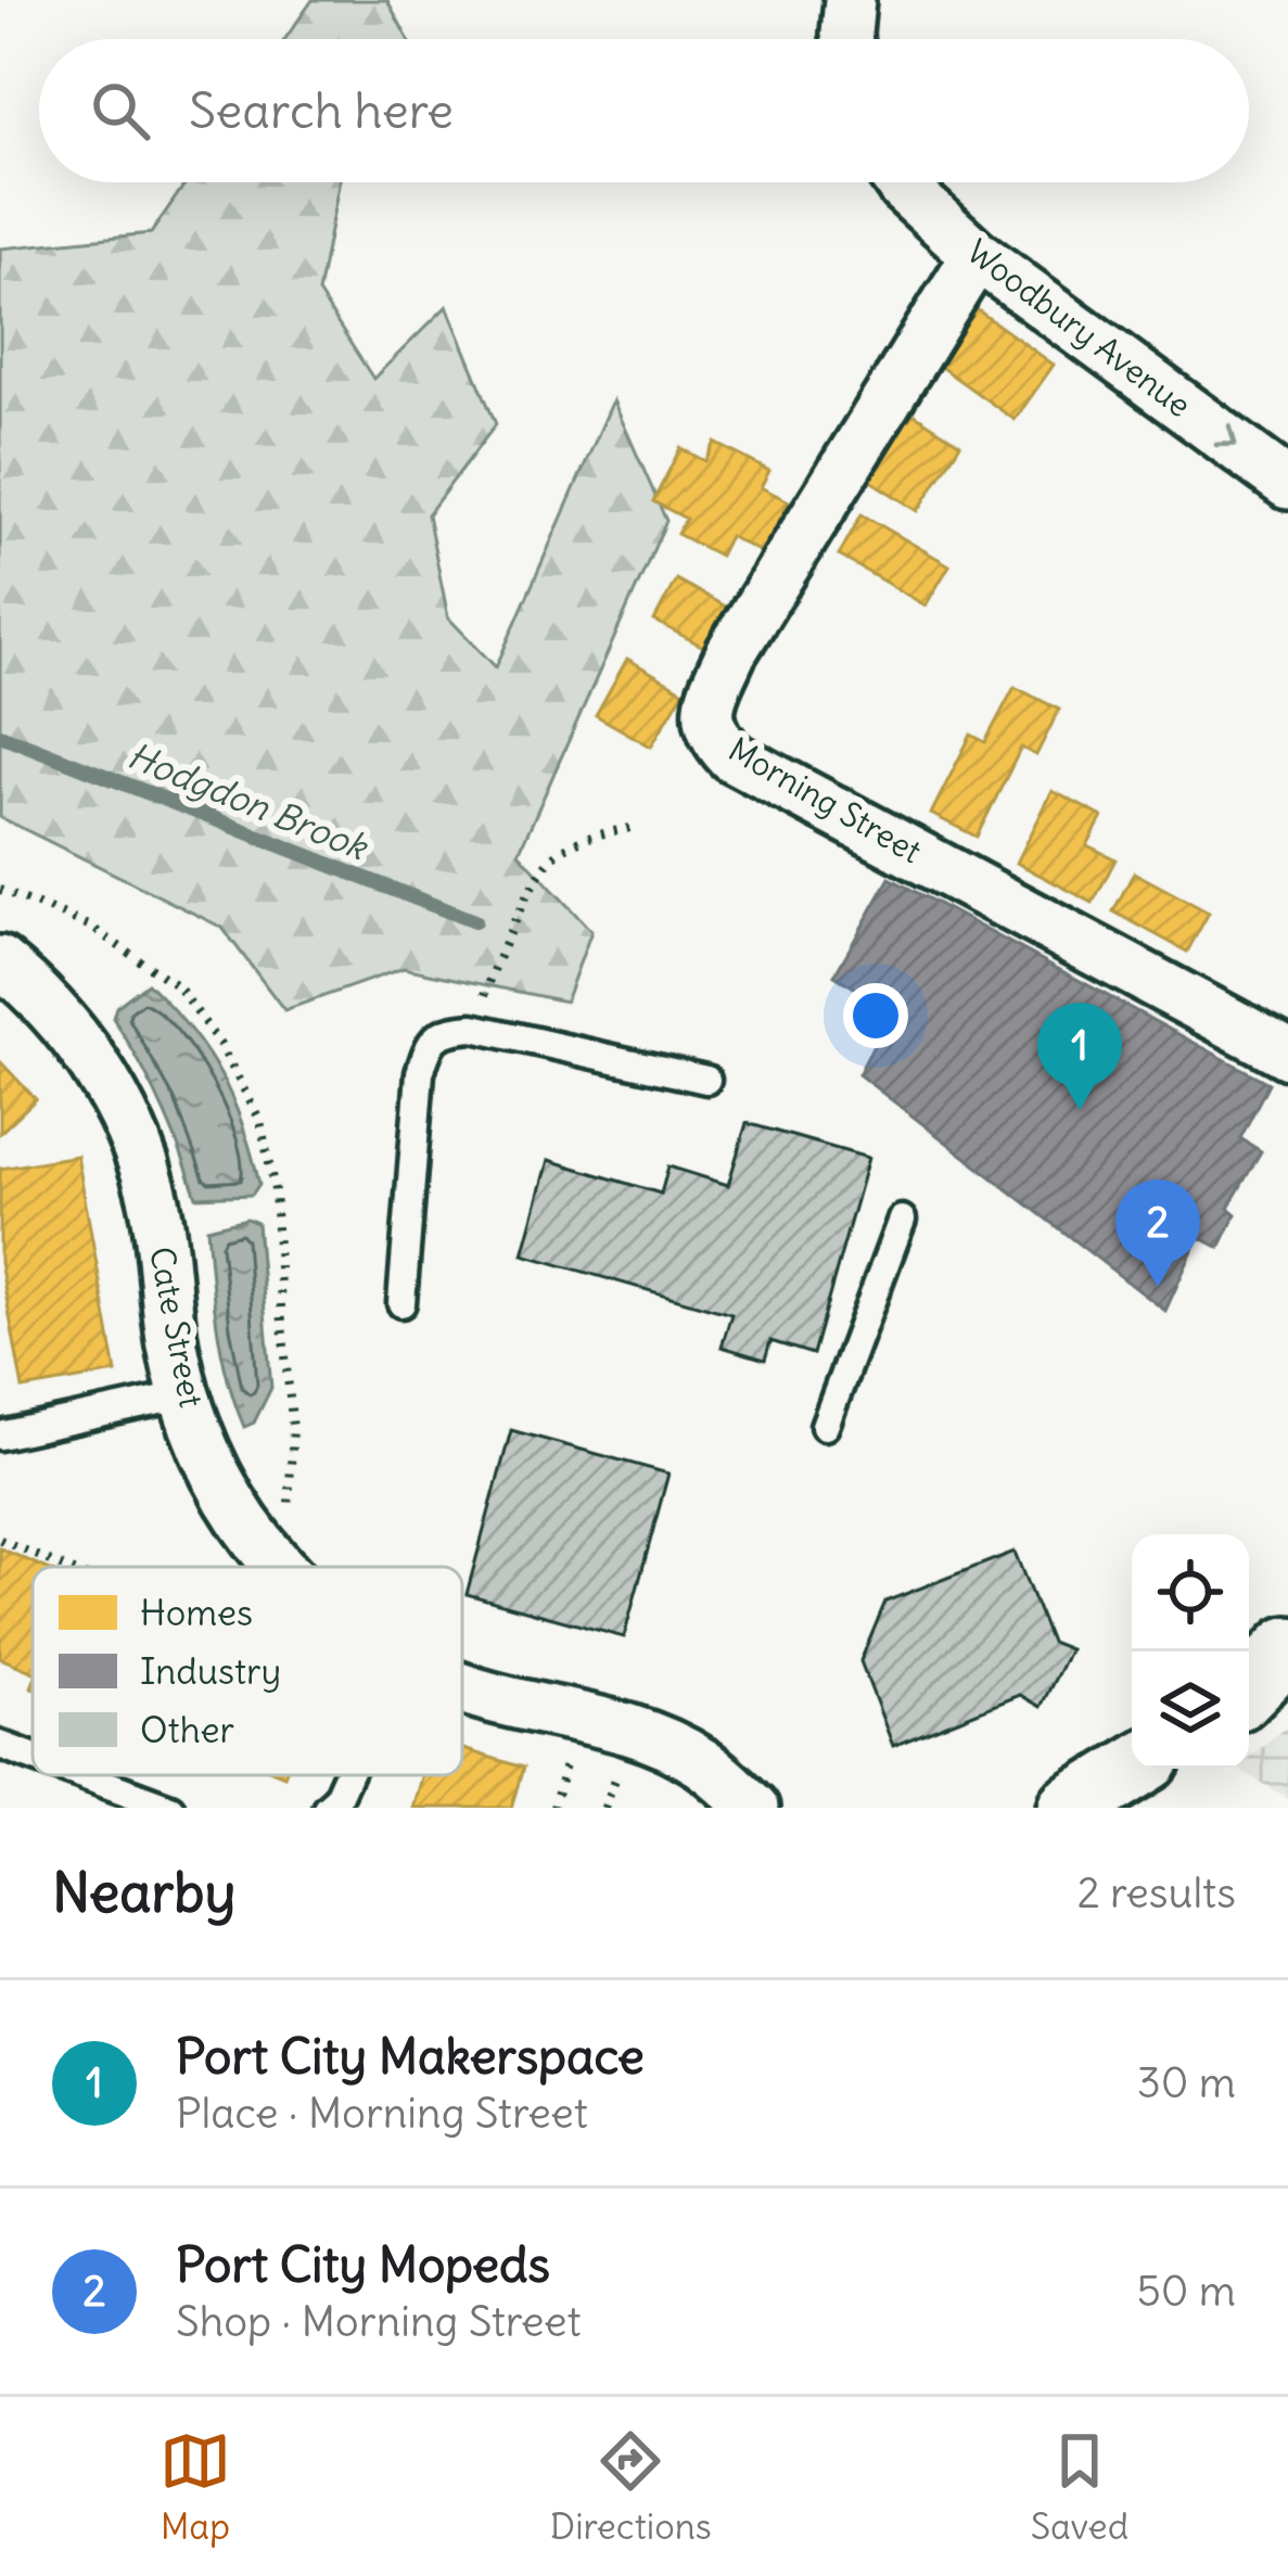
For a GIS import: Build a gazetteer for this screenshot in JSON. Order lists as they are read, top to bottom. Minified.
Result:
{"streets":{"street":["Woodbury Avenue","Morning Street","Cate Street"]},"crossings":[["Woodbury Avenue","Morning Street"]],"one_way":["Woodbury Avenue"],"water":["Hodgdon Brook"],"legend":["Homes","Industry","Other"],"page":{"search":"Search here","pins":["1","2"],"heading":["Nearby","2 results"],"list":[{"mark":"1","name":"Port City Makerspace","note":"Place · Morning Street","value":"30 m"},{"mark":"2","name":"Port City Mopeds","note":"Shop · Morning Street","value":"50 m"}],"nav":["Map","Directions","Saved"]}}
